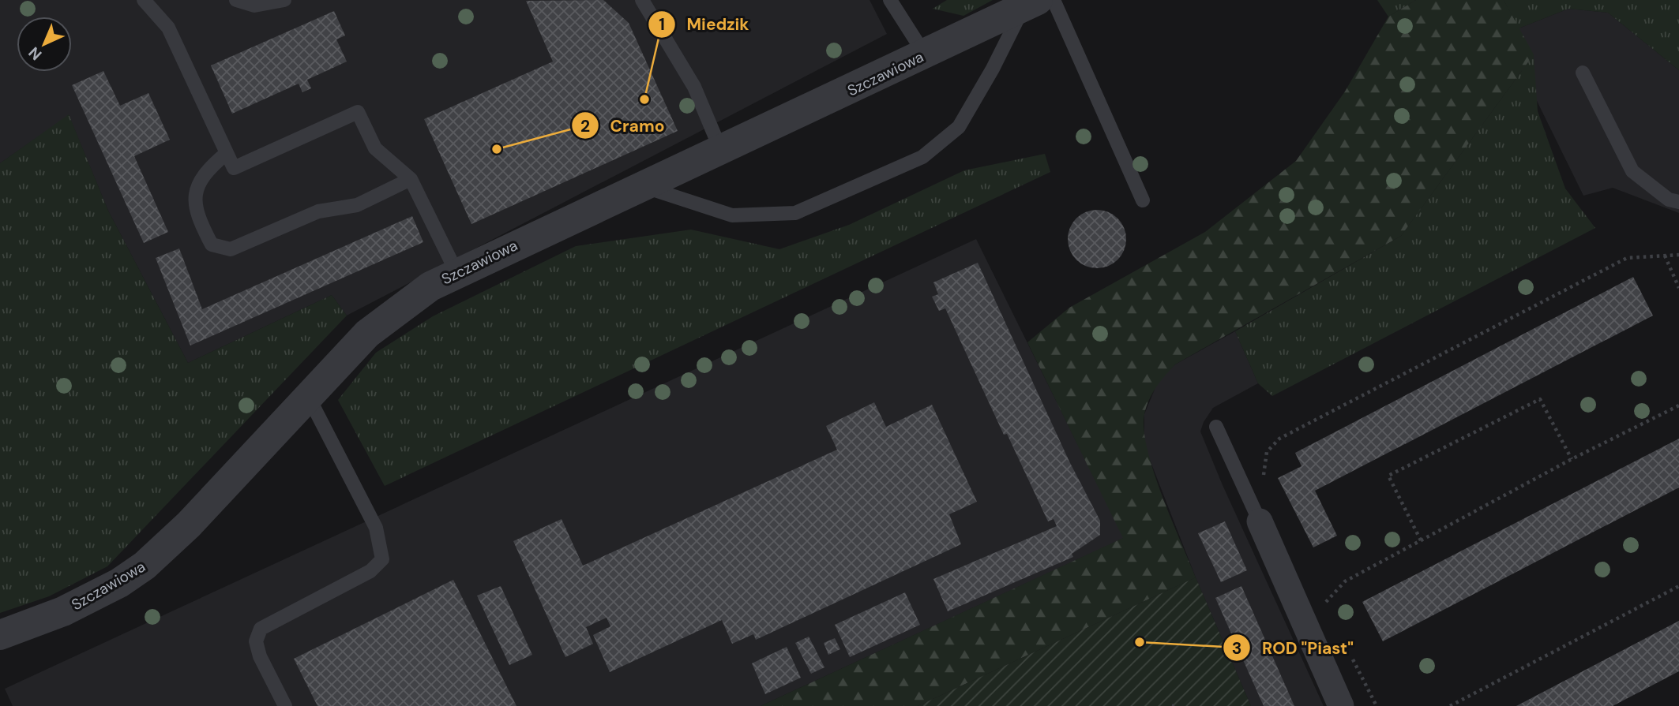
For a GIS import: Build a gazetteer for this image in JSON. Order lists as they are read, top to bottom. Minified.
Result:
{"streets":{"street":["Szczawiowa"]},"places":["Miedzik","Cramo","ROD \"Piast\""],"north":"bottom left"}
